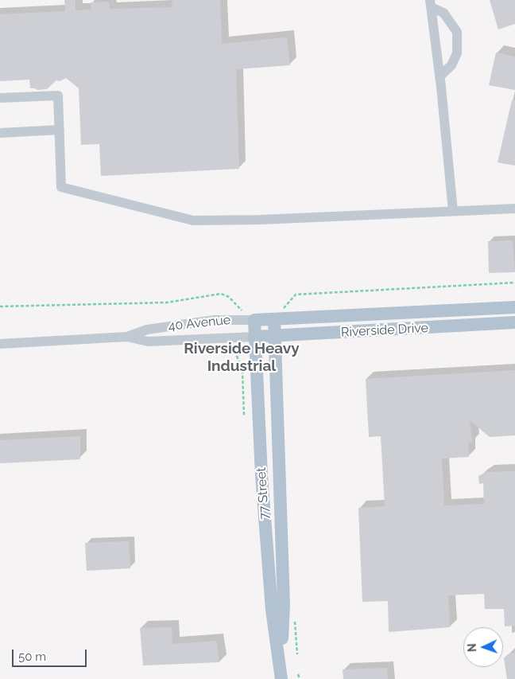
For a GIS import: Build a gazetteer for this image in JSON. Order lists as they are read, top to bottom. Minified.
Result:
{"streets":{"main road":["40 Avenue","Riverside Drive","77 Street"]},"crossings":[["40 Avenue","Riverside Drive"],["40 Avenue","77 Street"],["Riverside Drive","77 Street"]],"districts":["Riverside Heavy Industrial"],"scale_bar":"50 m","north":"left"}
